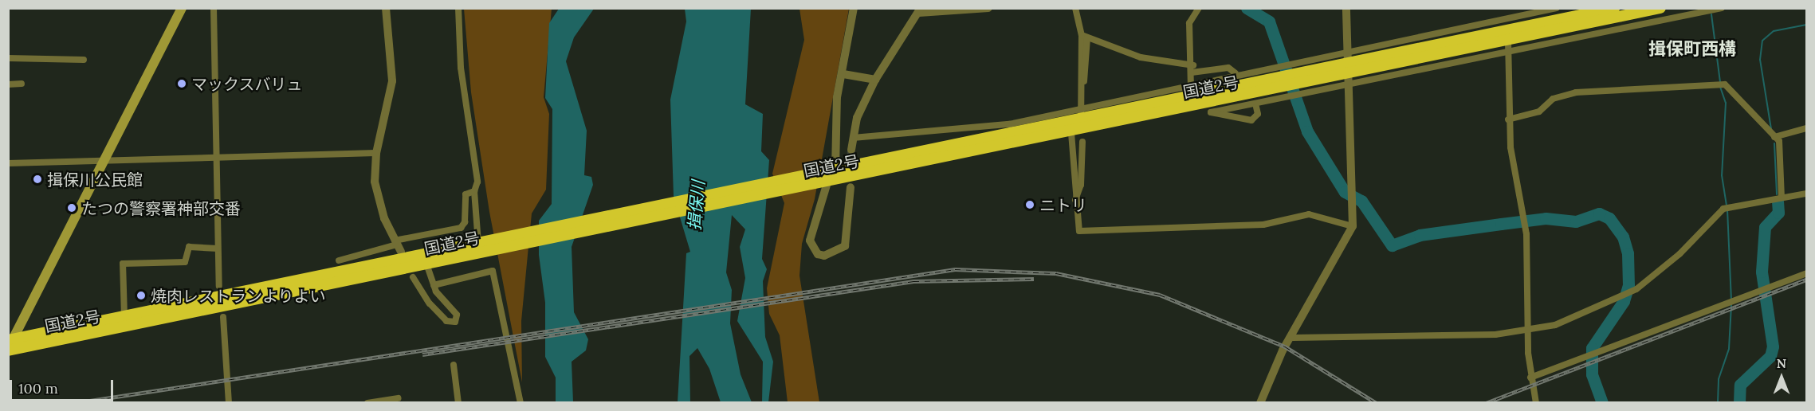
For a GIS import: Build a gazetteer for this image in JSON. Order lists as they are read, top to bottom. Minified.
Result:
{"streets":{"highway":["国道2号"]},"districts":["揖保町西構"],"water":["揖保川"],"places":["マックスバリュ","揖保川公民館","ニトリ","たつの警察署神部交番","焼肉レストランよりよい"],"scale_bar":"100 m","north":"top"}
